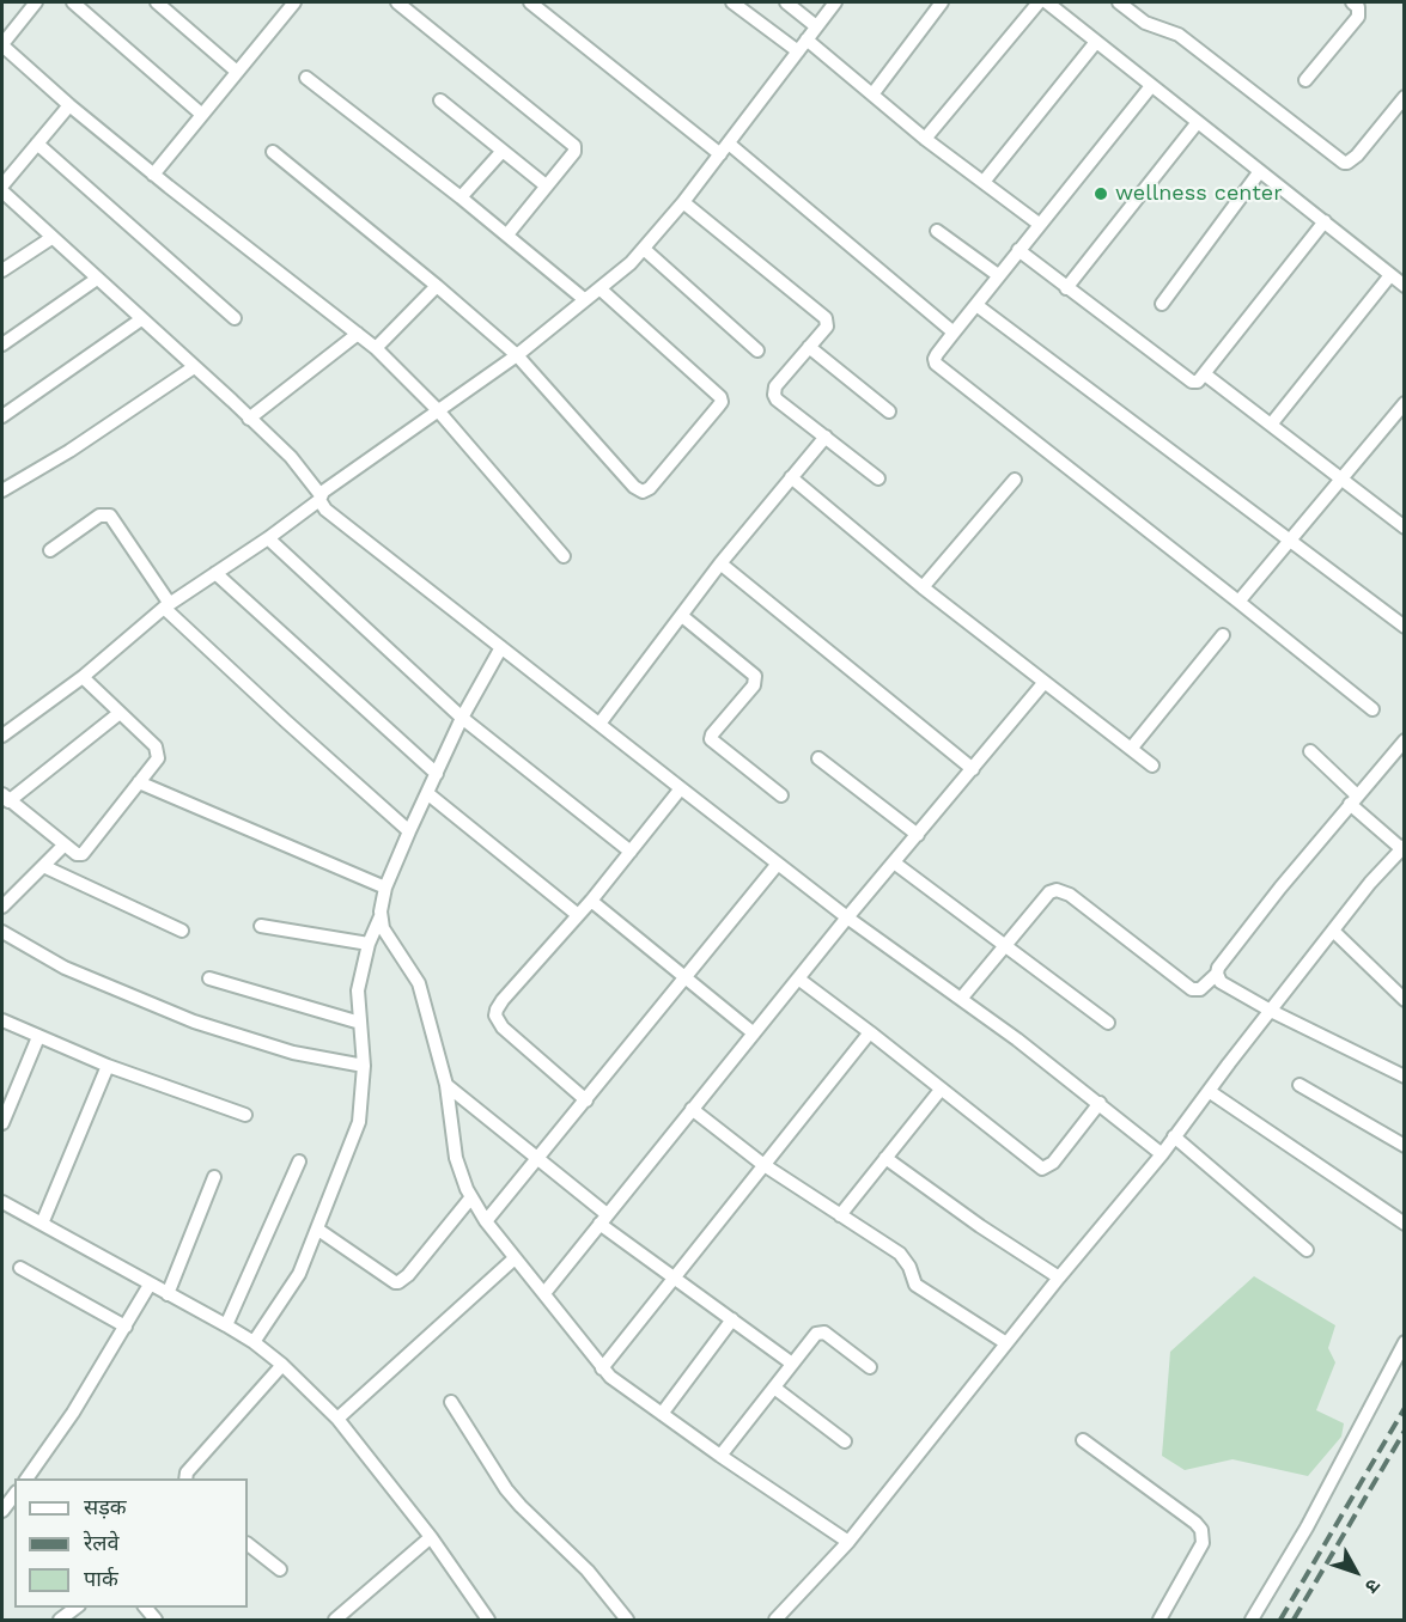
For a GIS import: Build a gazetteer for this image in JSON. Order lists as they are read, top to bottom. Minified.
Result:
{"places":["wellness center"],"legend":["सड़क","रेलवे","पार्क"],"north":"bottom right"}
